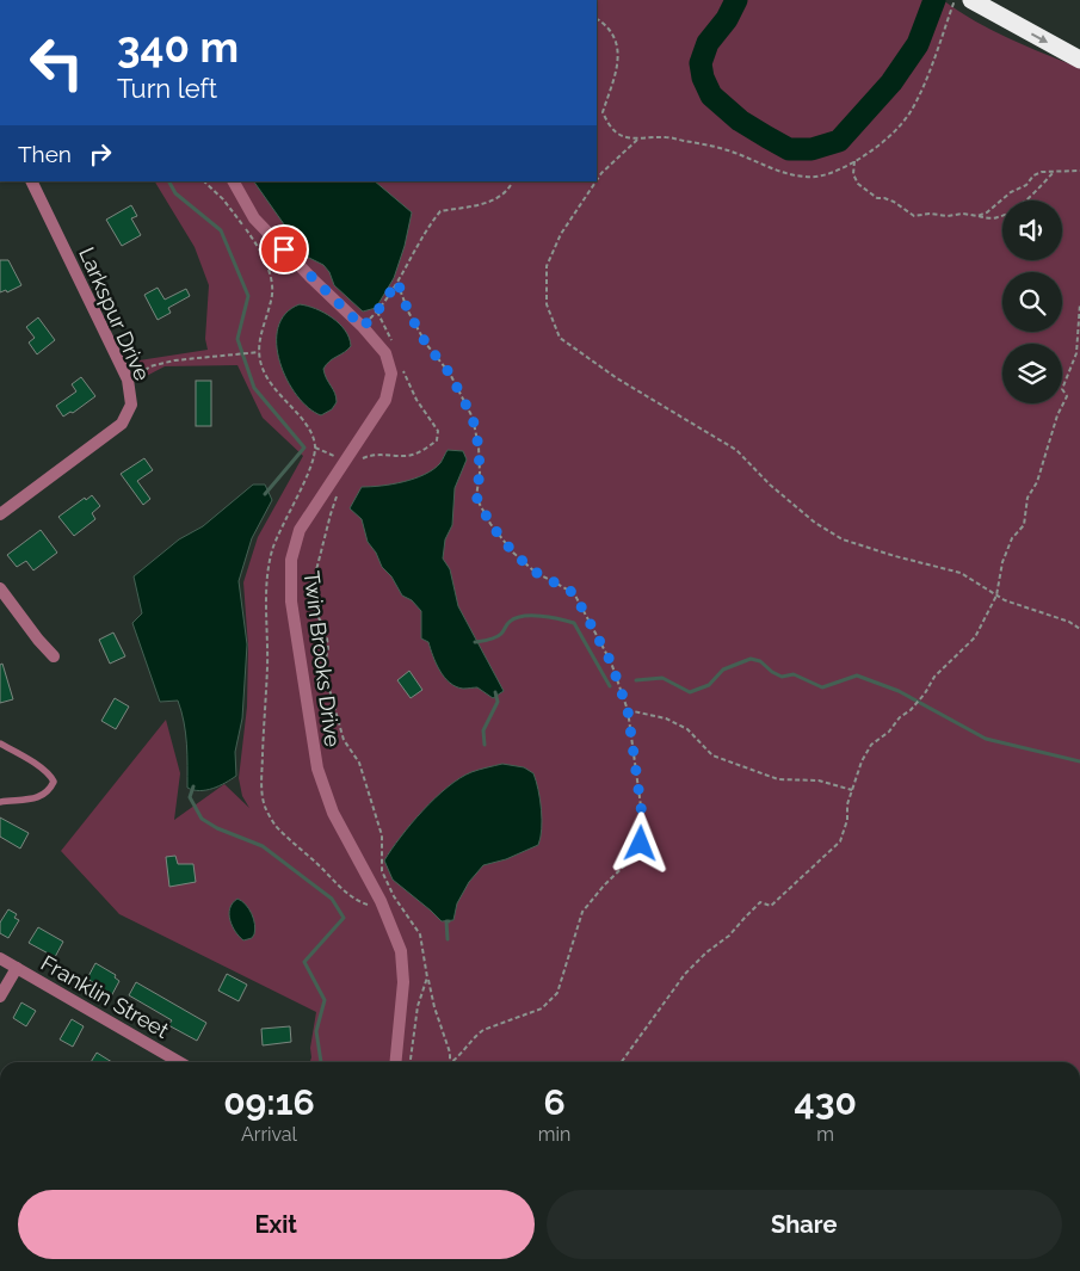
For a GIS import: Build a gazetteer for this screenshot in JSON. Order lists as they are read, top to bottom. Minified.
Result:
{"streets":{"street":["Larkspur Drive","Twin Brooks Drive","Franklin Street"]},"page":{"turn":["340 m","Turn left"],"then":"Then","eta":["09:16","Arrival","6","min","430","m"],"buttons":["Exit","Share"]}}
